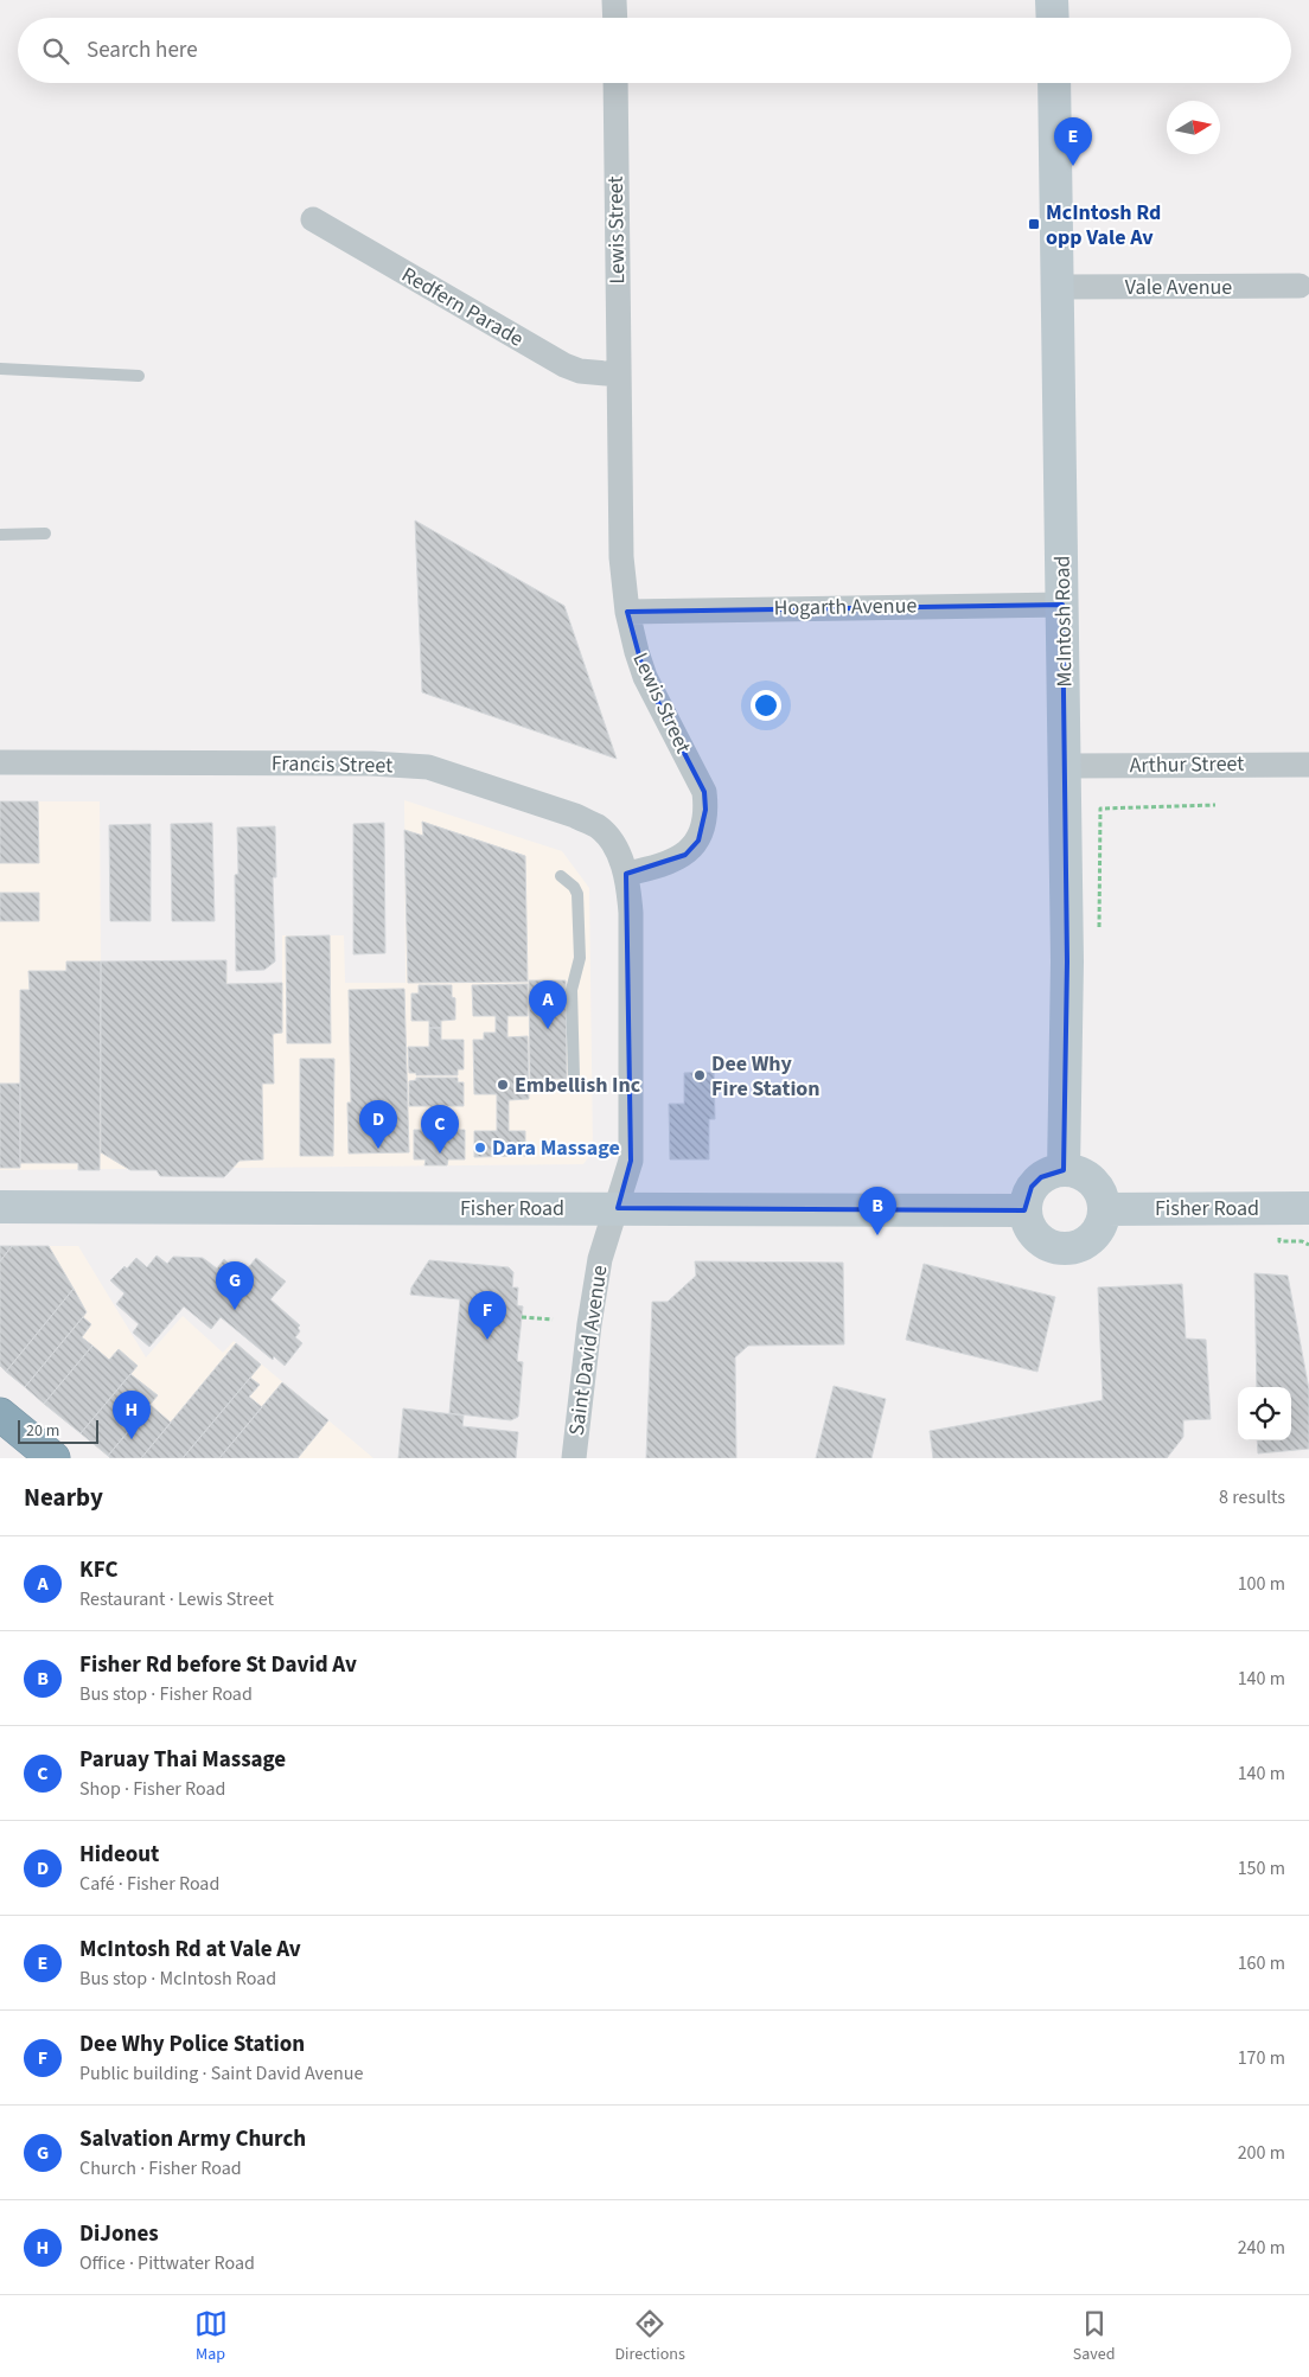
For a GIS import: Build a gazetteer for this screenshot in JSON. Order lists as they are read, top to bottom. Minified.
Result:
{"streets":{"main road":["McIntosh Road","Fisher Road"],"street":["Lewis Street","Vale Avenue","Redfern Parade","Hogarth Avenue","Francis Street","Arthur Street","Saint David Avenue"]},"crossings":[["Lewis Street","Redfern Parade"],["Lewis Street","Hogarth Avenue"],["Lewis Street","Francis Street"],["Vale Avenue","McIntosh Road"],["Hogarth Avenue","McIntosh Road"],["McIntosh Road","Arthur Street"],["McIntosh Road","Fisher Road"],["Fisher Road","Saint David Avenue"]],"places":{"transit":["McIntosh Rd opp Vale Av"],"other":["Dee Why Fire Station","Embellish Inc","Dara Massage"]},"scale_bar":"20 m","north":"right","page":{"search":"Search here","pins":["E","A","D","C","B","G","F","H"],"scale":"20 m","heading":["Nearby","8 results"],"list":[{"mark":"A","name":"KFC","note":"Restaurant · Lewis Street","value":"100 m"},{"mark":"B","name":"Fisher Rd before St David Av","note":"Bus stop · Fisher Road","value":"140 m"},{"mark":"C","name":"Paruay Thai Massage","note":"Shop · Fisher Road","value":"140 m"},{"mark":"D","name":"Hideout","note":"Café · Fisher Road","value":"150 m"},{"mark":"E","name":"McIntosh Rd at Vale Av","note":"Bus stop · McIntosh Road","value":"160 m"},{"mark":"F","name":"Dee Why Police Station","note":"Public building · Saint David Avenue","value":"170 m"},{"mark":"G","name":"Salvation Army Church","note":"Church · Fisher Road","value":"200 m"},{"mark":"H","name":"DiJones","note":"Office · Pittwater Road","value":"240 m"}],"nav":["Map","Directions","Saved"]}}
